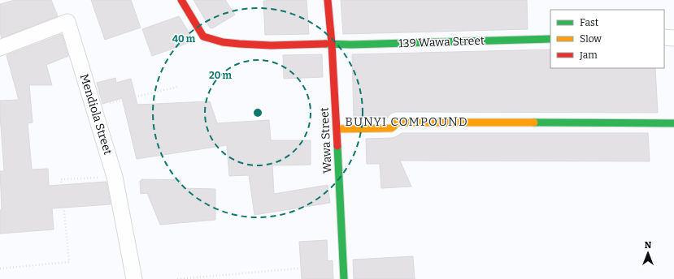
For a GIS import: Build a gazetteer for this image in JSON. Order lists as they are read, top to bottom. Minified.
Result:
{"streets":{"street":["139 Wawa Street","Mendiola Street","Wawa Street"]},"crossings":[["139 Wawa Street","Wawa Street"]],"districts":["BUNYI COMPOUND"],"legend":["Fast","Slow","Jam"],"north":"top","rings":["40 m","20 m"]}
